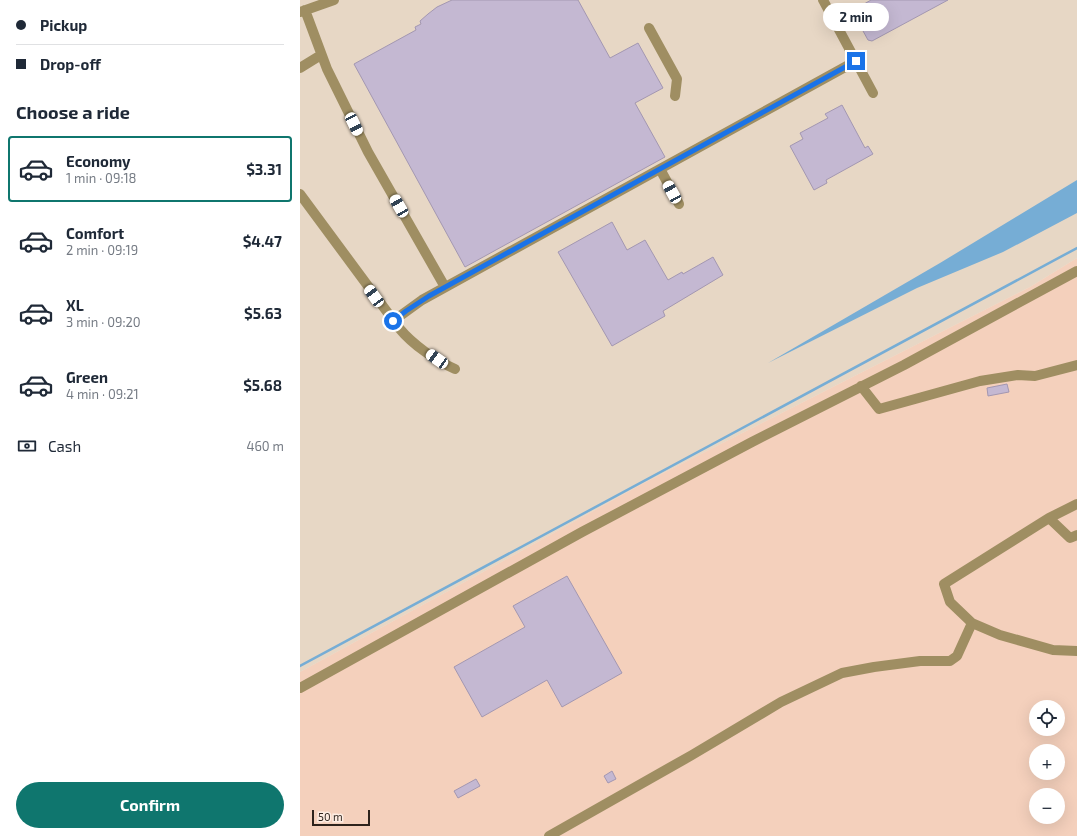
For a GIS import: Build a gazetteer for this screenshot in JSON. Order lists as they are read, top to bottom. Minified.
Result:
{"scale_bar":"50 m","page":{"banner":["Pickup","Drop-off"],"bubble":"2 min","heading":"Choose a ride","list":[{"name":"Economy","note":"1 min · 09:18","value":"$3.31"},{"name":"Comfort","note":"2 min · 09:19","value":"$4.47"},{"name":"XL","note":"3 min · 09:20","value":"$5.63"},{"name":"Green","note":"4 min · 09:21","value":"$5.68"}],"pay":["Cash","460 m"],"map_buttons":["+","−"],"buttons":"Confirm","scale":"50 m"}}
